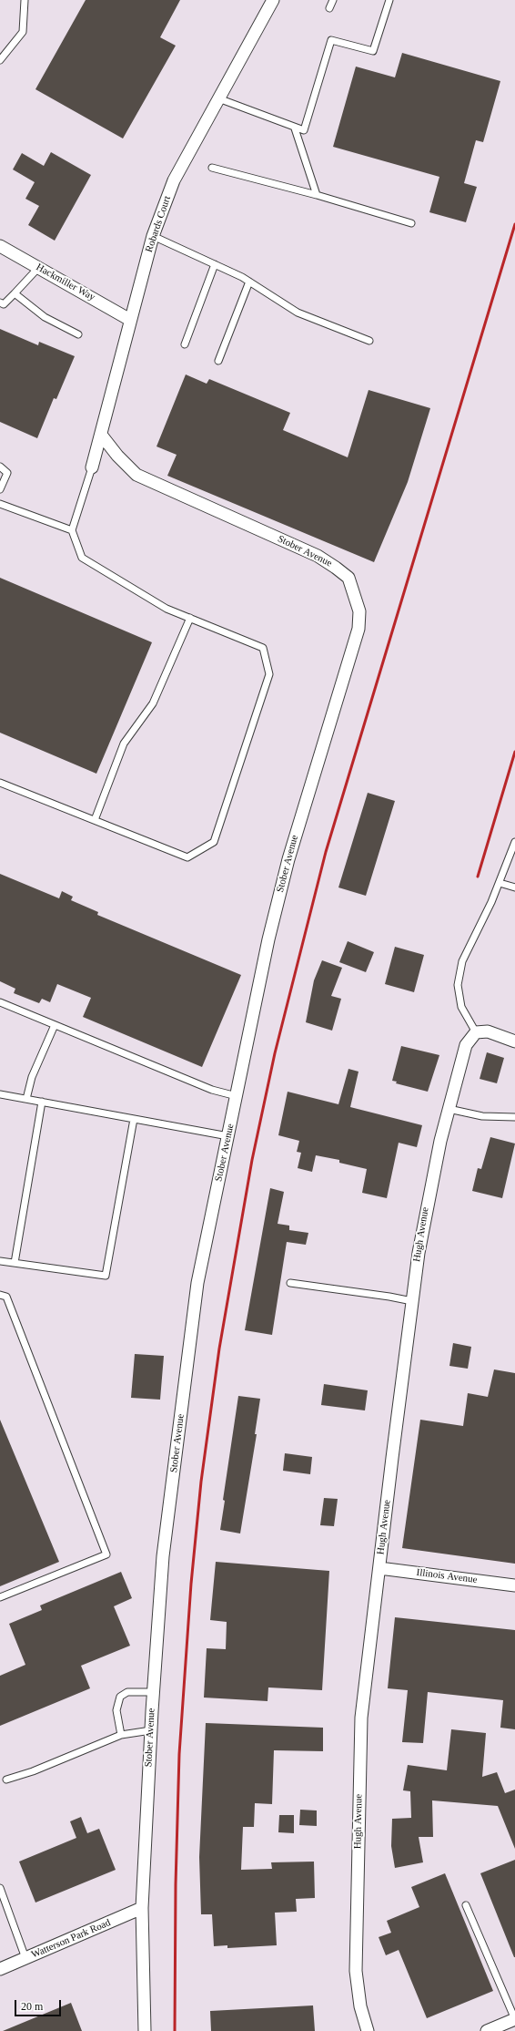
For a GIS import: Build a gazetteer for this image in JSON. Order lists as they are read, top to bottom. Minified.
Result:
{"streets":{"street":["Robards Court","Hackmiller Way","Stober Avenue","Hugh Avenue","Illinois Avenue","Watterson Park Road"]},"crossings":[["Robards Court","Hackmiller Way"],["Robards Court","Stober Avenue"],["Stober Avenue","Watterson Park Road"],["Hugh Avenue","Illinois Avenue"]],"scale_bar":"20 m"}
